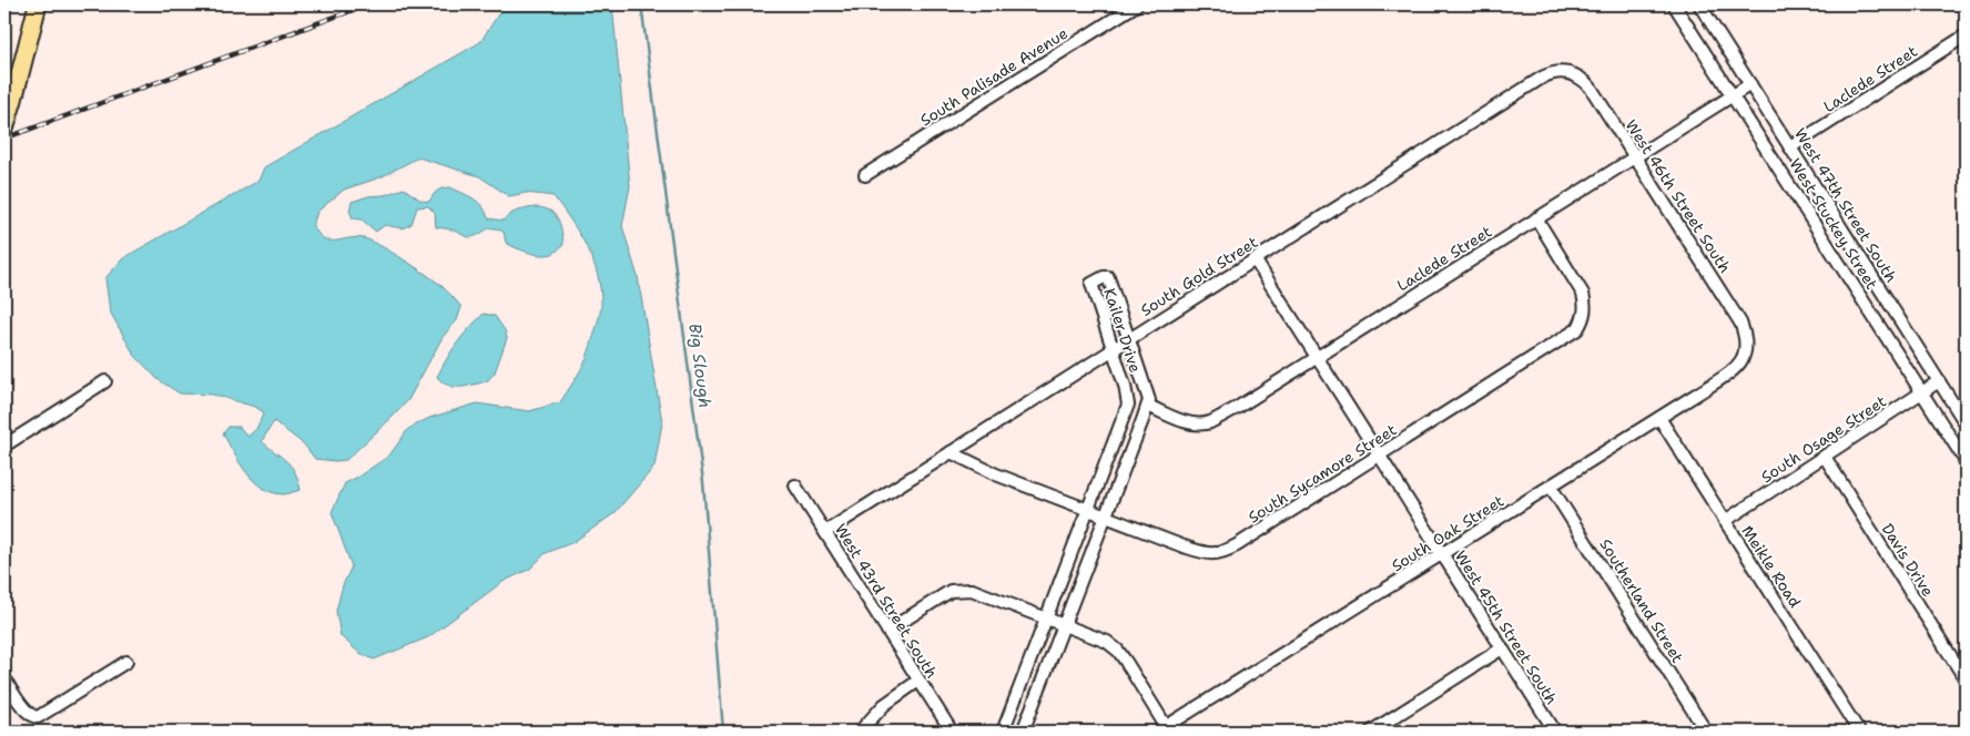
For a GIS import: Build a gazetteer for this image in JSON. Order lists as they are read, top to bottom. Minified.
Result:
{"streets":{"street":["South Palisade Avenue","Laclede Street","West 46th Street South","West 47th Street South","West Stuckey Street","South Gold Street","Kailer Drive","South Osage Street","South Sycamore Street","South Oak Street","Davis Drive","Meikle Road","West 43rd Street South","Southerland Street","West 45th Street South"]},"crossings":[["Laclede Street","West 46th Street South"],["Laclede Street","West 47th Street South"],["Laclede Street","West Stuckey Street"],["Laclede Street","Kailer Drive"],["Laclede Street","South Sycamore Street"],["Laclede Street","West 45th Street South"],["West 46th Street South","South Gold Street"],["West 46th Street South","South Oak Street"],["West 47th Street South","South Osage Street"],["West Stuckey Street","South Osage Street"],["South Gold Street","Kailer Drive"],["South Gold Street","South Sycamore Street"],["South Gold Street","West 43rd Street South"],["South Gold Street","West 45th Street South"],["Kailer Drive","South Sycamore Street"],["South Osage Street","Davis Drive"],["South Osage Street","Meikle Road"],["South Sycamore Street","West 45th Street South"],["South Oak Street","Meikle Road"],["South Oak Street","Southerland Street"],["South Oak Street","West 45th Street South"]],"water":["Big Slough"]}
